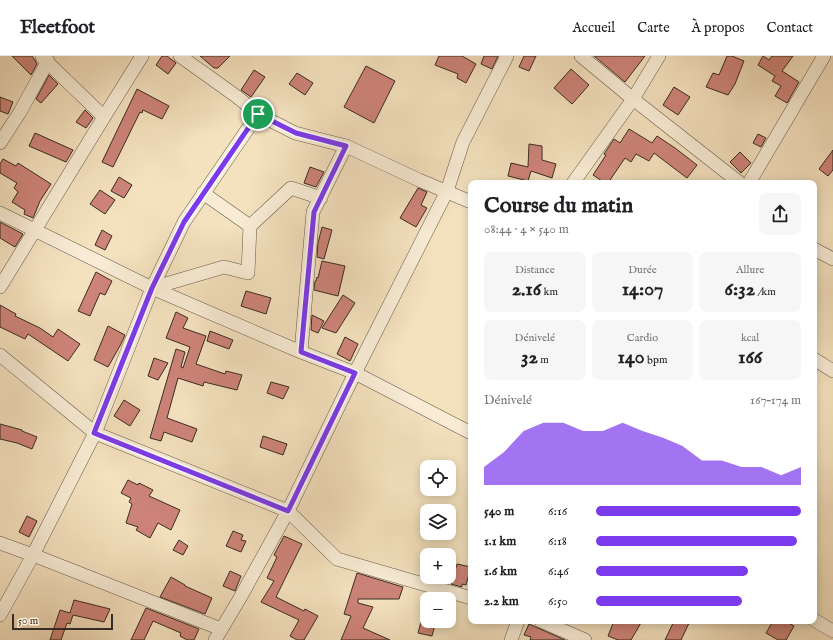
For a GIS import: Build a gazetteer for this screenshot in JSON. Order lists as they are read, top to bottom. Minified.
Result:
{"scale_bar":"50 m","page":{"header":"Fleetfoot","nav":["Accueil","Carte","À propos","Contact"],"heading":["Course du matin","08:44 · 4 × 540 m"],"stats":[["Distance","2.16 km"],["Durée","14:07"],["Allure","6:32 /km"],["Dénivelé","32 m"],["Cardio","140 bpm"],["kcal","166"]],"chart":["Dénivelé","167–174 m"],"map_buttons":["+","−"],"list":[{"name":"540 m","note":"6:16"},{"name":"1.1 km","note":"6:18"},{"name":"1.6 km","note":"6:46"},{"name":"2.2 km","note":"6:50"}],"scale":"50 m"}}
